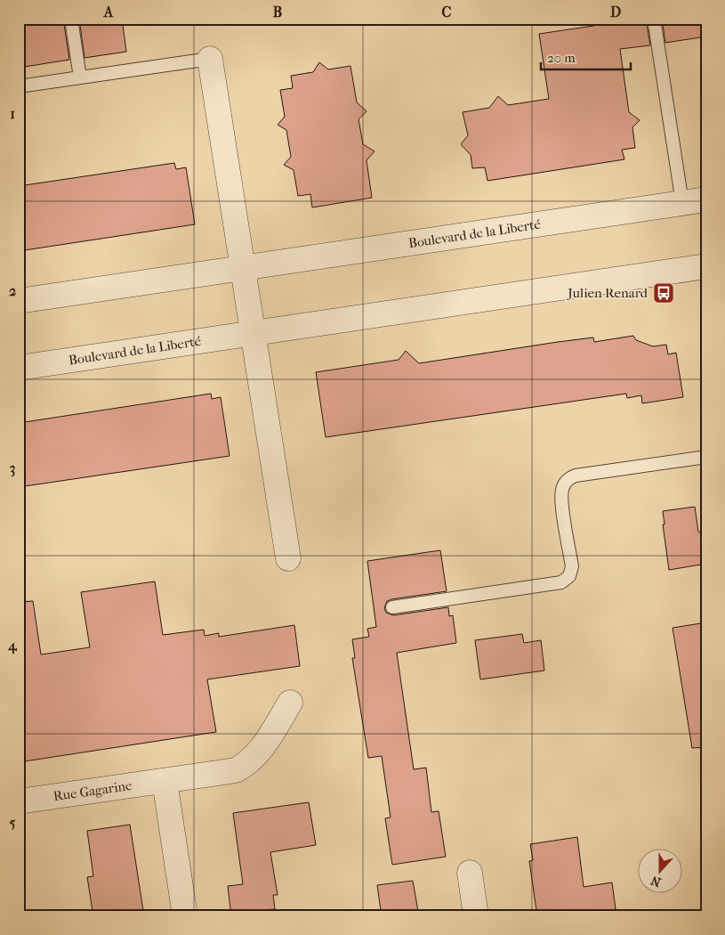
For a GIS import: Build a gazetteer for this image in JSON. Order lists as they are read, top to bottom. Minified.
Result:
{"streets":{"street":["Boulevard de la Liberté","Rue Gagarine"]},"places":{"bus stop":["Julien Renard"]},"scale_bar":"20 m","north":"bottom","grid":{"columns":["A","B","C","D"],"rows":["1","2","3","4","5"]}}
